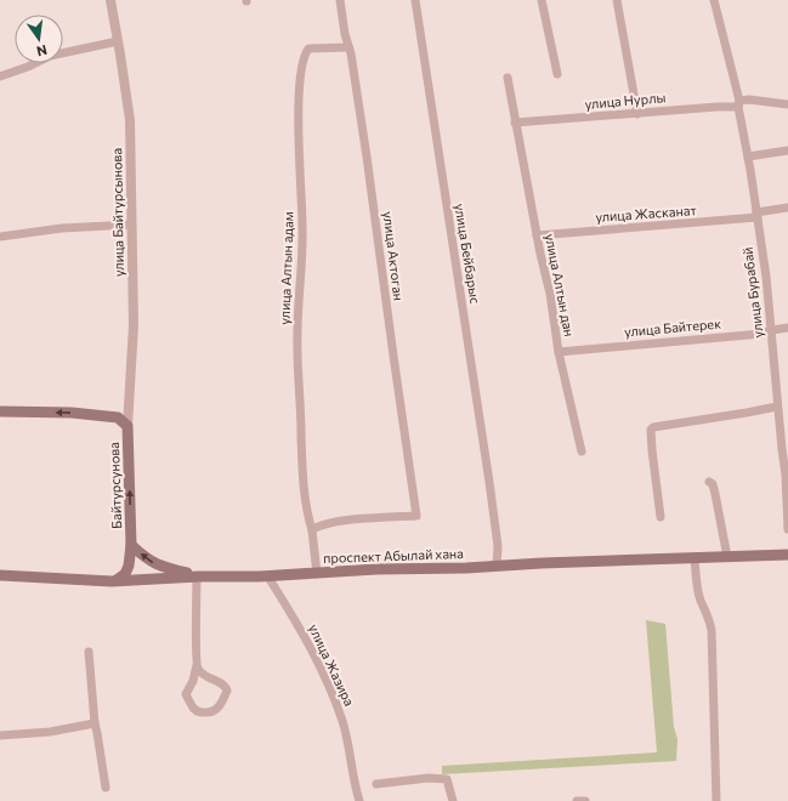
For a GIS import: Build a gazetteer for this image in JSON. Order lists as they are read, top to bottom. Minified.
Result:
{"streets":{"main road":["Байтурсунова","проспект Абылай хана"],"street":["улица Нурлы","улица Байтурсынова","улица Жасканат","улица Бейбарыс","улица Актоган","улица Алтын адам","улица Алтын дан","улица Бурабай","улица Байтерек","улица Жазира"]},"crossings":[["улица Нурлы","улица Алтын дан"],["улица Нурлы","улица Бурабай"],["улица Байтурсынова","Байтурсунова"],["улица Жасканат","улица Алтын дан"],["улица Жасканат","улица Бурабай"],["улица Бейбарыс","проспект Абылай хана"],["улица Актоган","улица Алтын адам"],["улица Алтын дан","улица Байтерек"],["улица Бурабай","улица Байтерек"],["Байтурсунова","проспект Абылай хана"],["проспект Абылай хана","улица Жазира"]],"one_way":["Байтурсунова"],"north":"bottom"}
